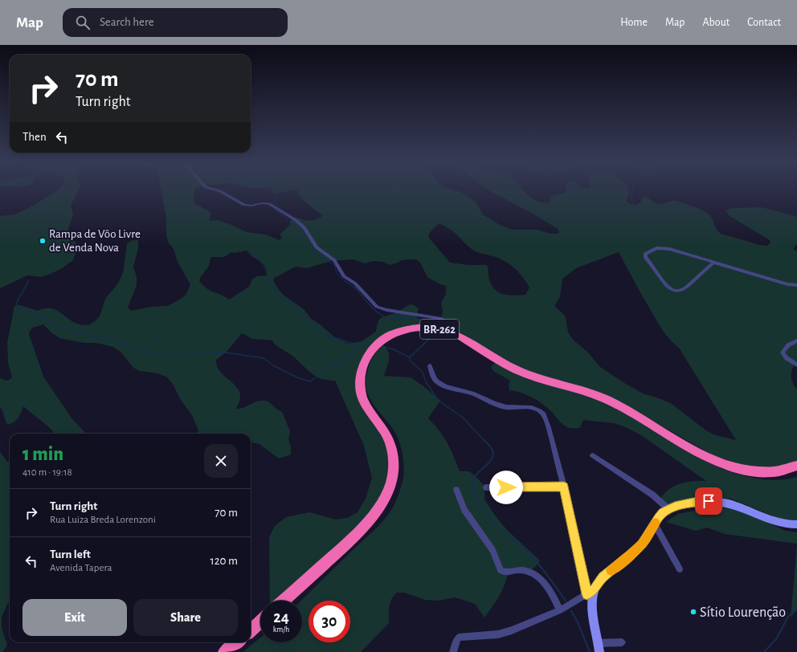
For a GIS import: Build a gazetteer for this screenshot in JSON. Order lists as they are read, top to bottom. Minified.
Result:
{"streets":{"highway":["BR-262"]},"places":["Rampa de Vôo Livre de Venda Nova","Sítio Lourenção"],"page":{"header":"Map","search":"Search here","nav":["Home","Map","About","Contact"],"turn":["70 m","Turn right"],"then":"Then","heading":["1 min","410 m · 19:18"],"list":[{"name":"Turn right","note":"Rua Luiza Breda Lorenzoni","value":"70 m"},{"name":"Turn left","note":"Avenida Tapera","value":"120 m"}],"buttons":["Exit","Share"],"speed":"24 km/h","limit":"30"}}
